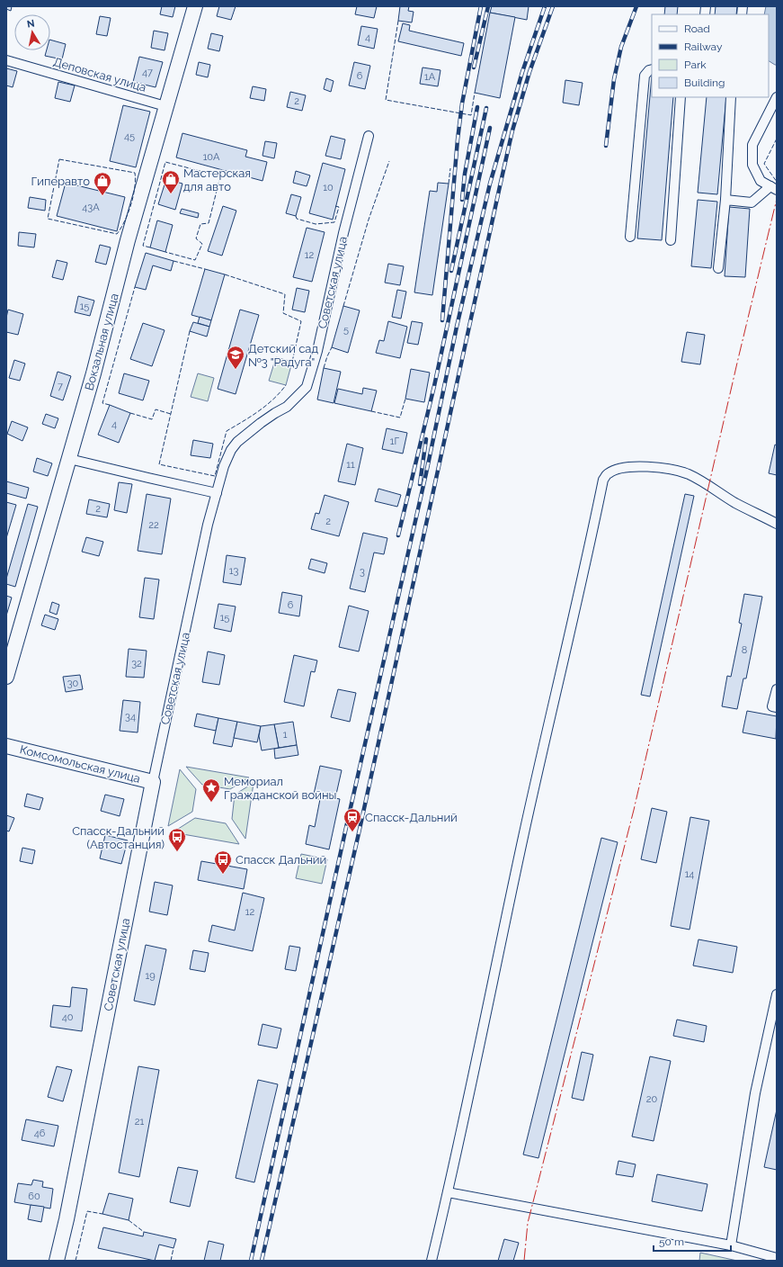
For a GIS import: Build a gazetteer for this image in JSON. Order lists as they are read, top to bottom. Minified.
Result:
{"streets":{"main road":["Советская улица","Вокзальная улица","Комсомольская улица"],"street":["Деповская улица"]},"crossings":[["Деповская улица","Вокзальная улица"],["Советская улица","Комсомольская улица"]],"places":{"shop":["Мастерская для авто","Гиперавто"],"school or university":["Детский сад №3 \"Радуга\""],"place":["Мемориал Гражданской войны"],"station":["Спасск-Дальний"],"bus stop":["Спасск-Дальний (Автостанция)","Спасск Дальний"]},"house_numbers":["4","47","6","1А","2","45","10А","10","43А","12","15","5","7","4","1Г","11","2","2","22","13","3","6","15","8","32","30","34","1","14","12","19","40","20","21","46","60"],"legend":["Road","Railway","Park","Building"],"scale_bar":"50 m","north":"top"}
